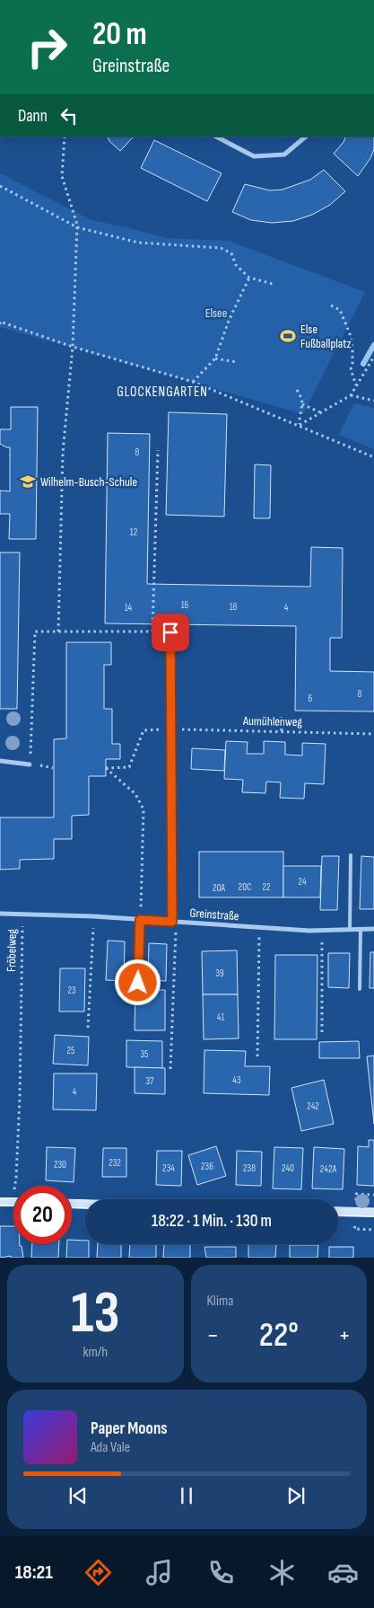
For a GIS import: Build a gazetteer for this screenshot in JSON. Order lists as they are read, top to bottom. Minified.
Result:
{"streets":{"street":["Greinstraße"],"path":["Aumühlenweg","Fröbelweg"]},"crossings":[["Aumühlenweg","Greinstraße"],["Greinstraße","Fröbelweg"]],"districts":["GLOCKENGARTEN"],"parks":["Elsee"],"places":{"sports":["Else Fußballplatz"],"school or university":["Wilhelm-Busch-Schule"]},"house_numbers":["8","12","16","18","14","4","8","6","24","20C","22","20A","39","23","41","25","35","43","37","4","242","232","230","236","234","238","240","242A"],"page":{"turn":["20 m","Greinstraße"],"then":"Dann","limit":"20","trip":"18:22 · 1 Min. · 130 m","tile":[["13","km/h"],"Klima"],"heat":["−","22°","+"],"song":["Paper Moons","Ada Vale"],"tabs":"18:21"}}
